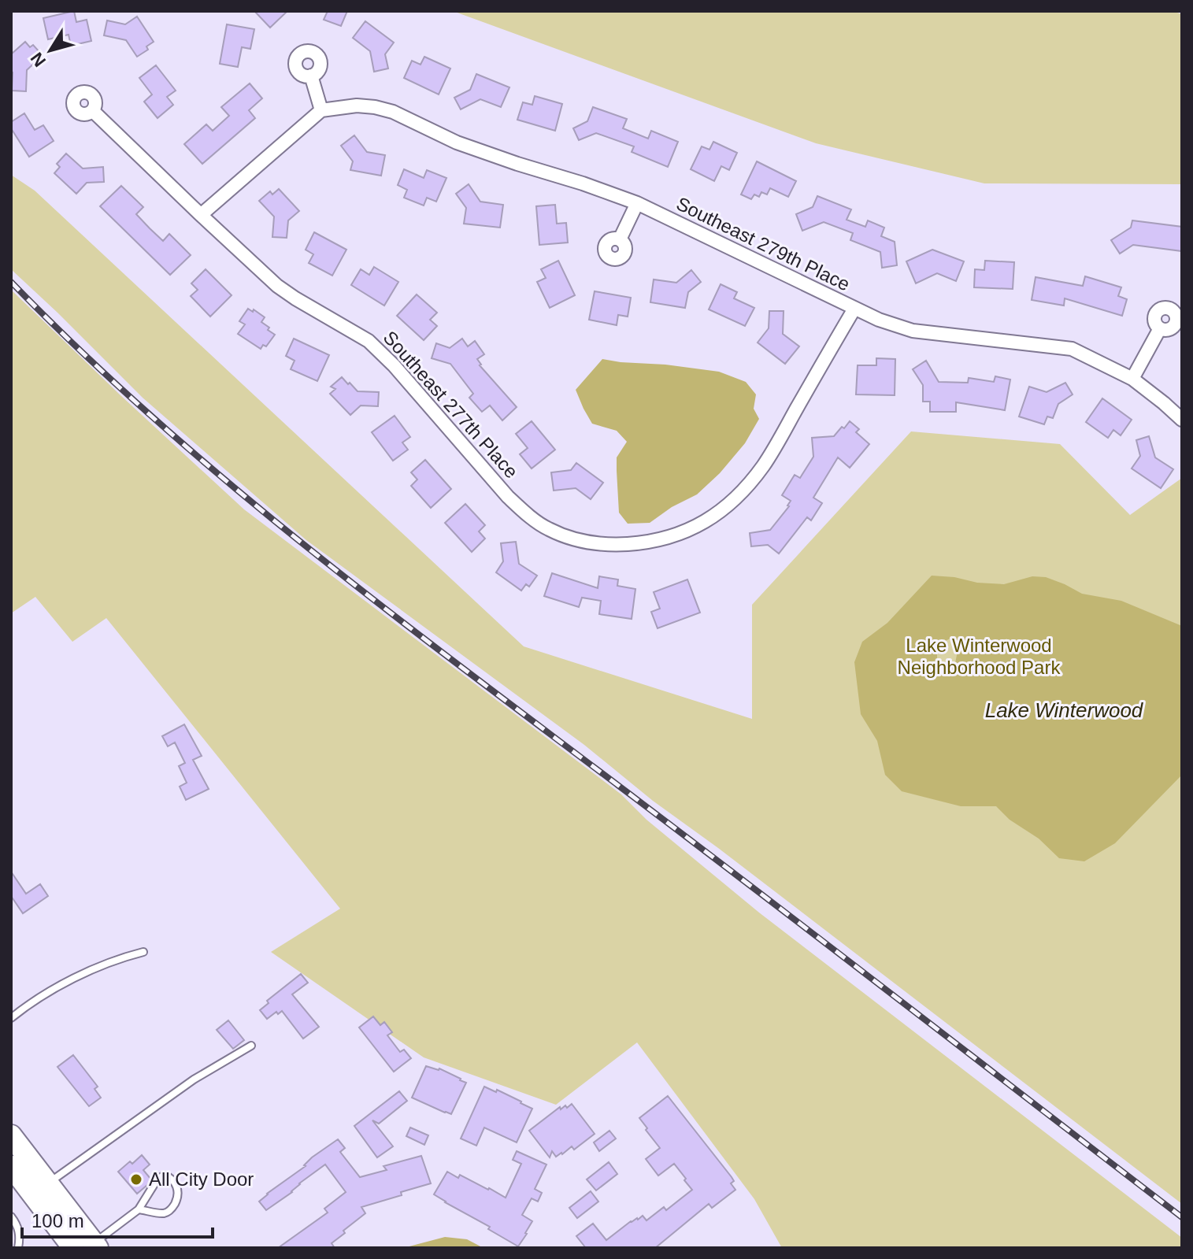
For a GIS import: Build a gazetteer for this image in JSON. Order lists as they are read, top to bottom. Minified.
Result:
{"streets":{"street":["Southeast 279th Place","Southeast 277th Place"]},"crossings":[["Southeast 279th Place","Southeast 277th Place"]],"water":["Lake Winterwood"],"parks":["Lake Winterwood Neighborhood Park"],"places":["All City Door"],"scale_bar":"100 m","north":"bottom left"}
